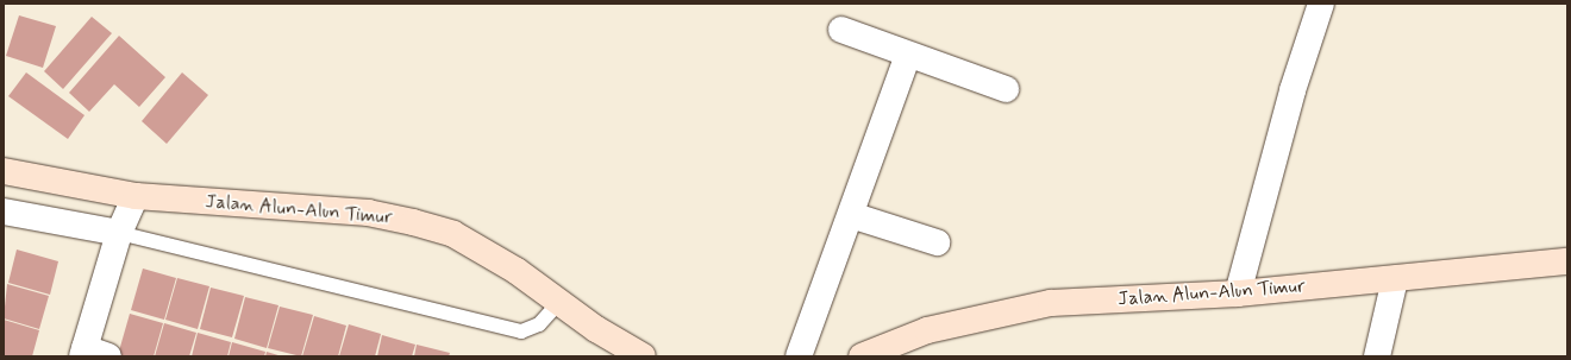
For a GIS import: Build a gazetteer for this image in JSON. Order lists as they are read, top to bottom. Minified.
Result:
{"streets":{"street":["Jalan Alun-Alun Timur"]}}
